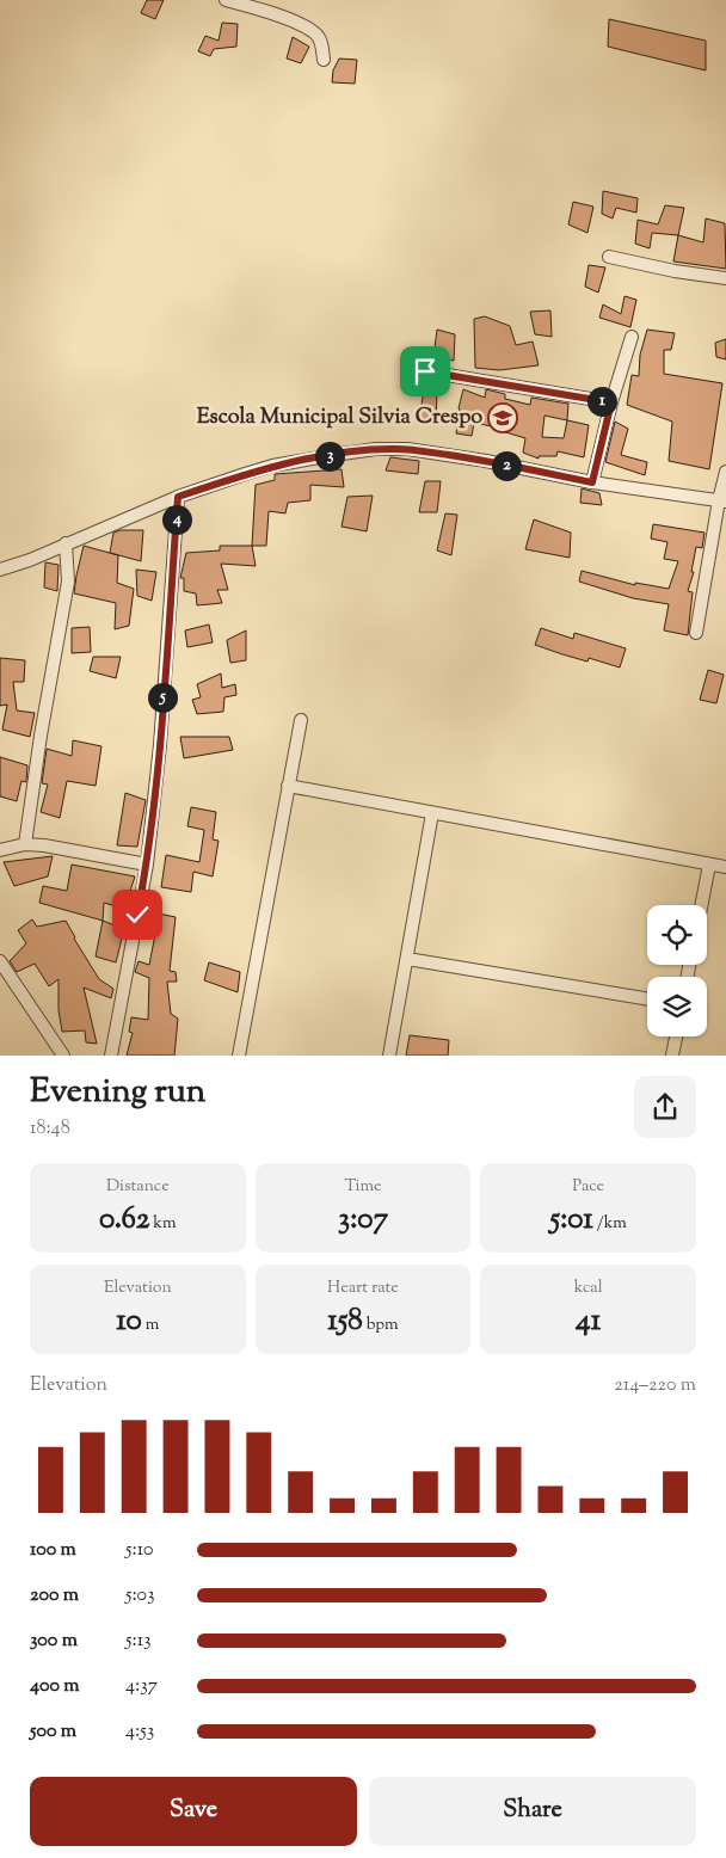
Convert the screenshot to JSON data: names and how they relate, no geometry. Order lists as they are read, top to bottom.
{
  "places": {
    "school or university": ["Escola Municipal Silvia Crespo"]
  },
  "page": {
    "pins": [
      "1",
      "3",
      "2",
      "4",
      "5"
    ],
    "heading": ["Evening run", "18:48"],
    "stats": [
      ["Distance", "0.62 km"],
      ["Time", "3:07"],
      ["Pace", "5:01 /km"],
      ["Elevation", "10 m"],
      ["Heart rate", "158 bpm"],
      ["kcal", "41"]
    ],
    "chart": ["Elevation", "214–220 m"],
    "list": [
      {
        "name": "100 m",
        "note": "5:10"
      },
      {
        "name": "200 m",
        "note": "5:03"
      },
      {
        "name": "300 m",
        "note": "5:13"
      },
      {
        "name": "400 m",
        "note": "4:37"
      },
      {
        "name": "500 m",
        "note": "4:53"
      }
    ],
    "buttons": ["Save", "Share"]
  }
}
